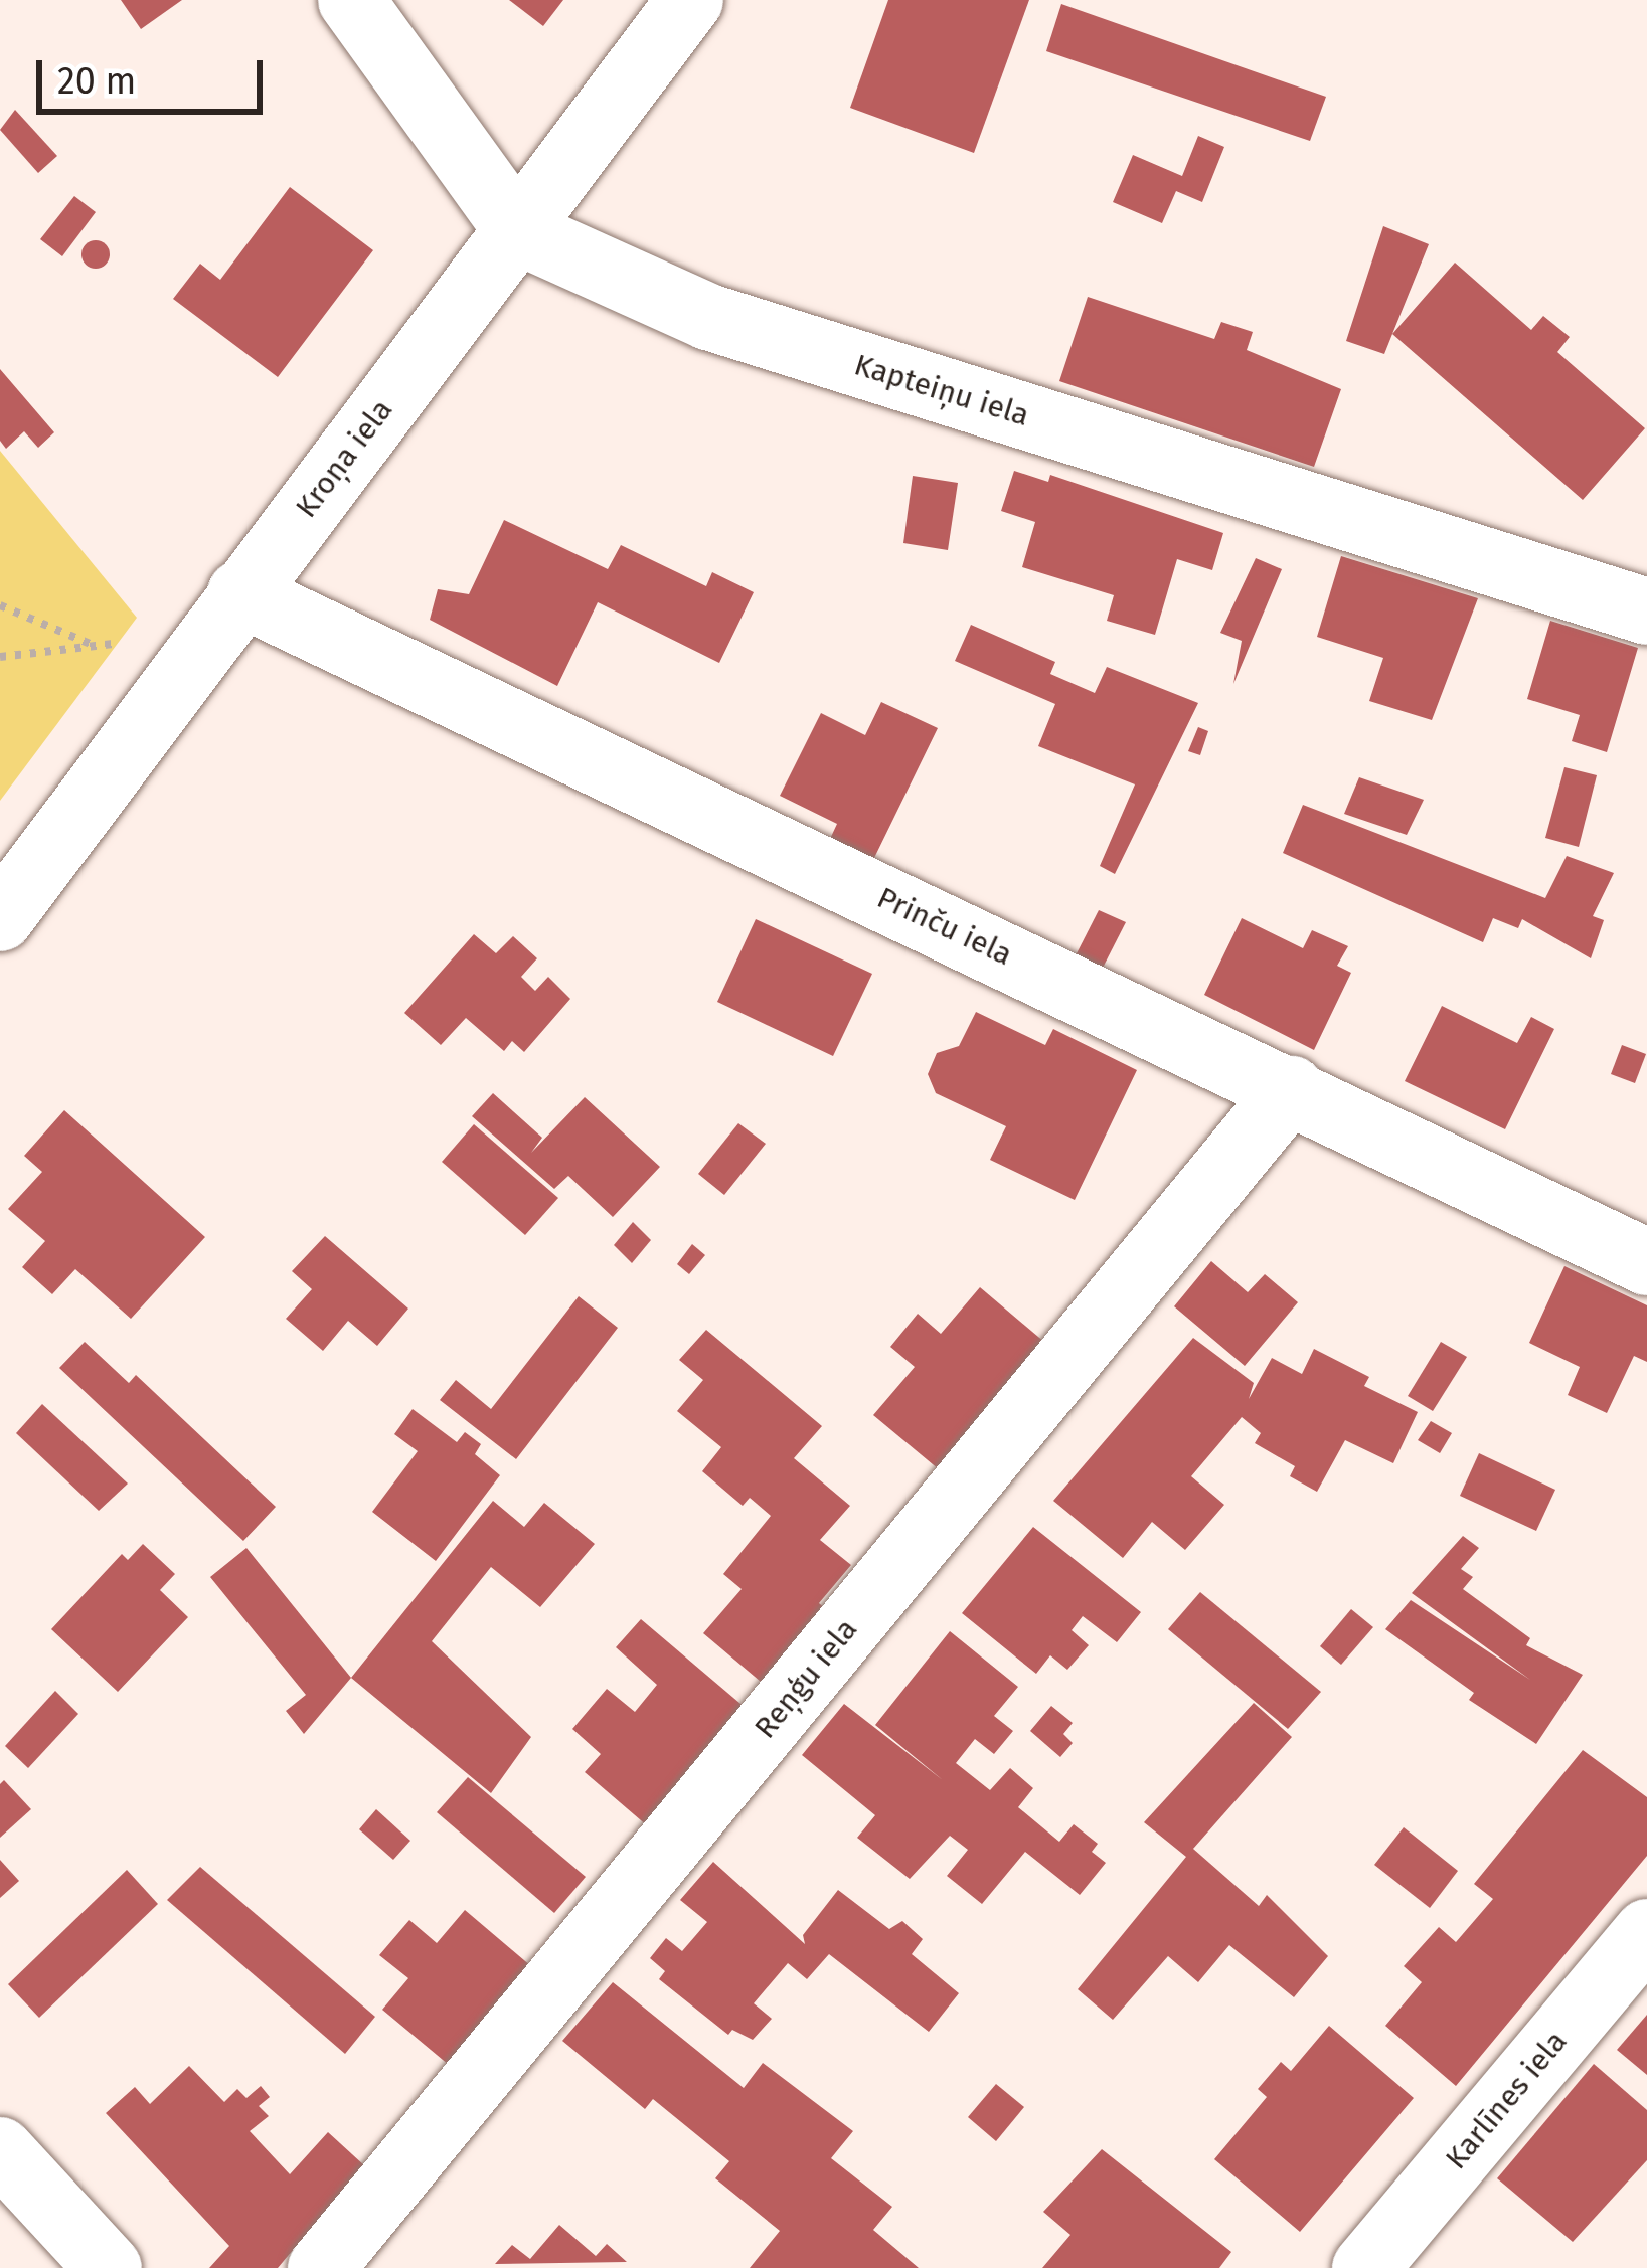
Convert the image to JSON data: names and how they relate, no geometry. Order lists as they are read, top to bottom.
{
  "streets": {
    "street": [
      "Kapteiņu iela",
      "Kroņa iela",
      "Prinču iela",
      "Reņģu iela",
      "Karlīnes iela"
    ]
  },
  "crossings": [
    ["Kapteiņu iela", "Kroņa iela"],
    ["Kroņa iela", "Prinču iela"],
    ["Prinču iela", "Reņģu iela"]
  ],
  "scale_bar": "20 m"
}
